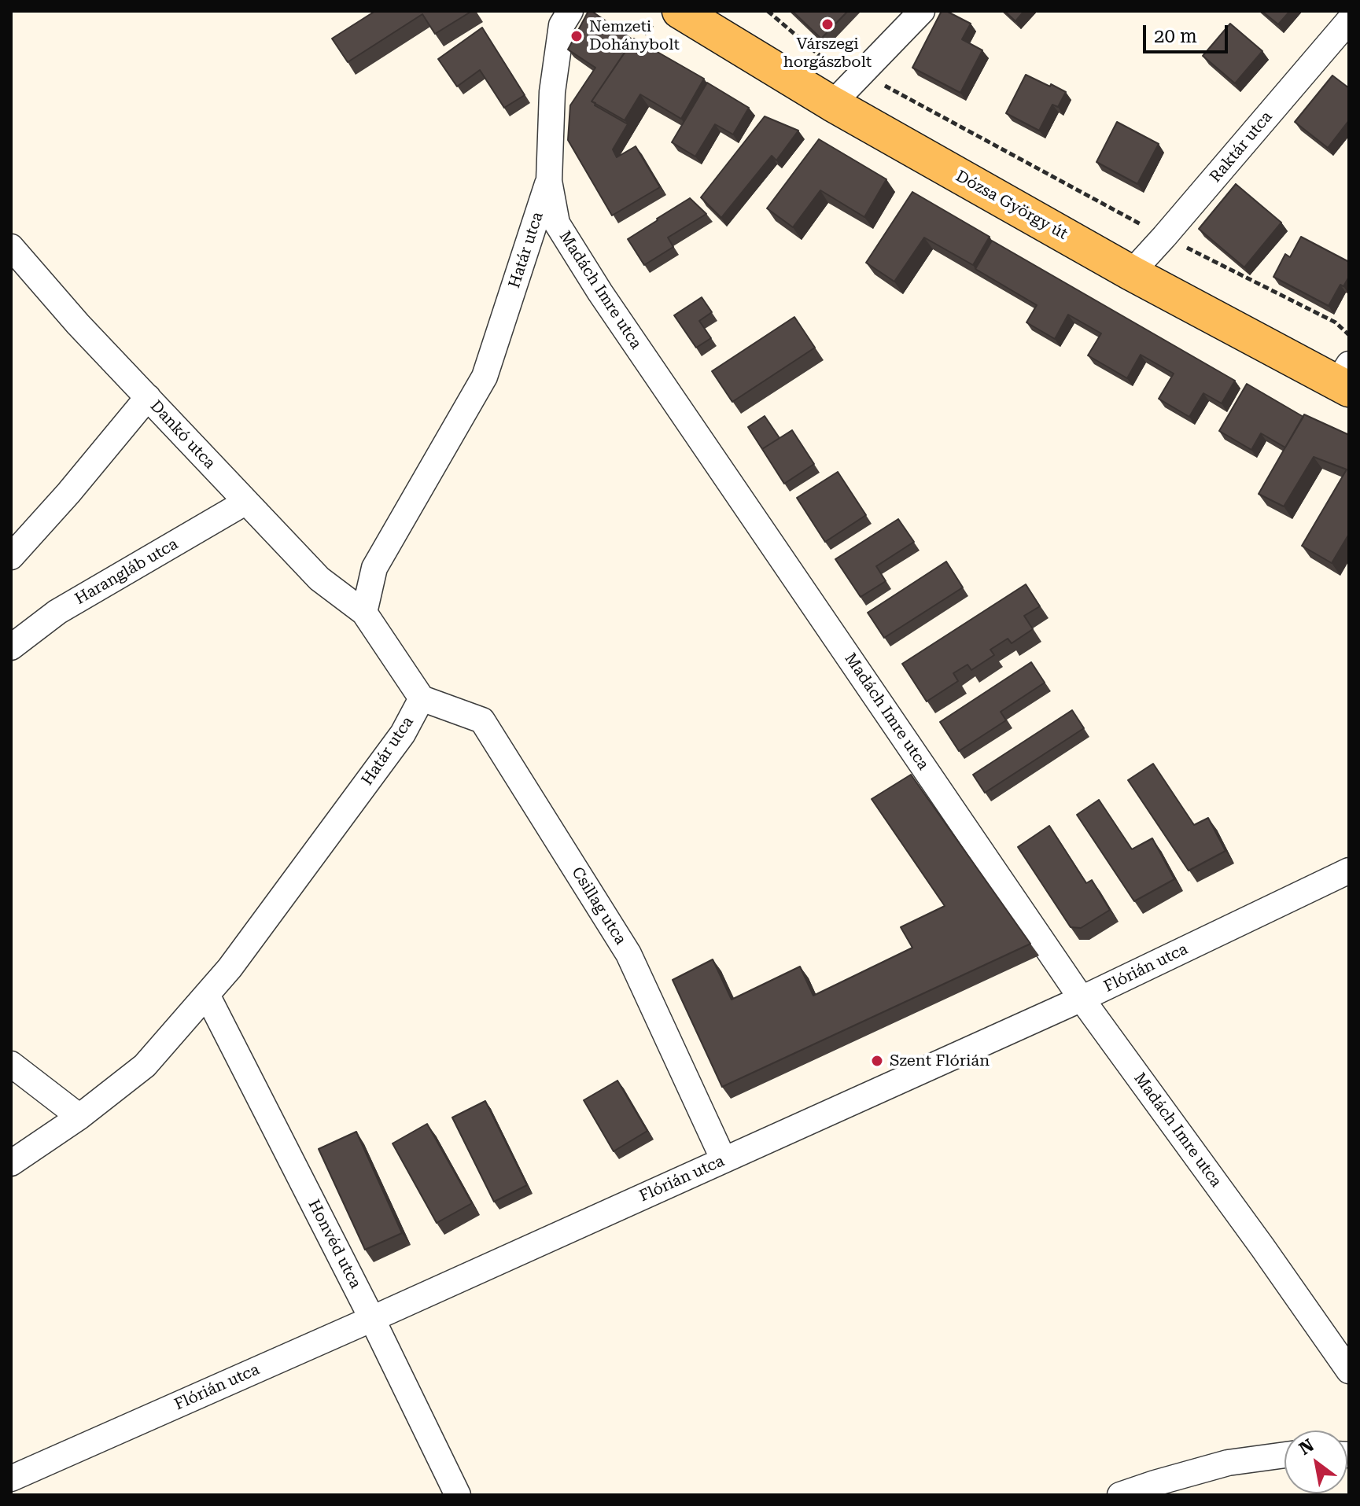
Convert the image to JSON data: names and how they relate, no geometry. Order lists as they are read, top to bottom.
{
  "streets": {
    "main road": ["Dózsa György út"],
    "street": [
      "Raktár utca",
      "Határ utca",
      "Madách Imre utca",
      "Dankó utca",
      "Harangláb utca",
      "Csillag utca",
      "Flórián utca",
      "Honvéd utca"
    ]
  },
  "crossings": [
    ["Raktár utca", "Dózsa György út"],
    ["Határ utca", "Madách Imre utca"],
    ["Határ utca", "Dankó utca"],
    ["Határ utca", "Csillag utca"],
    ["Határ utca", "Honvéd utca"],
    ["Madách Imre utca", "Flórián utca"],
    ["Dankó utca", "Harangláb utca"],
    ["Csillag utca", "Flórián utca"],
    ["Flórián utca", "Honvéd utca"]
  ],
  "places": ["Várszegi horgászbolt", "Nemzeti Dohánybolt", "Szent Flórián"],
  "scale_bar": "20 m",
  "north": "top left"
}
